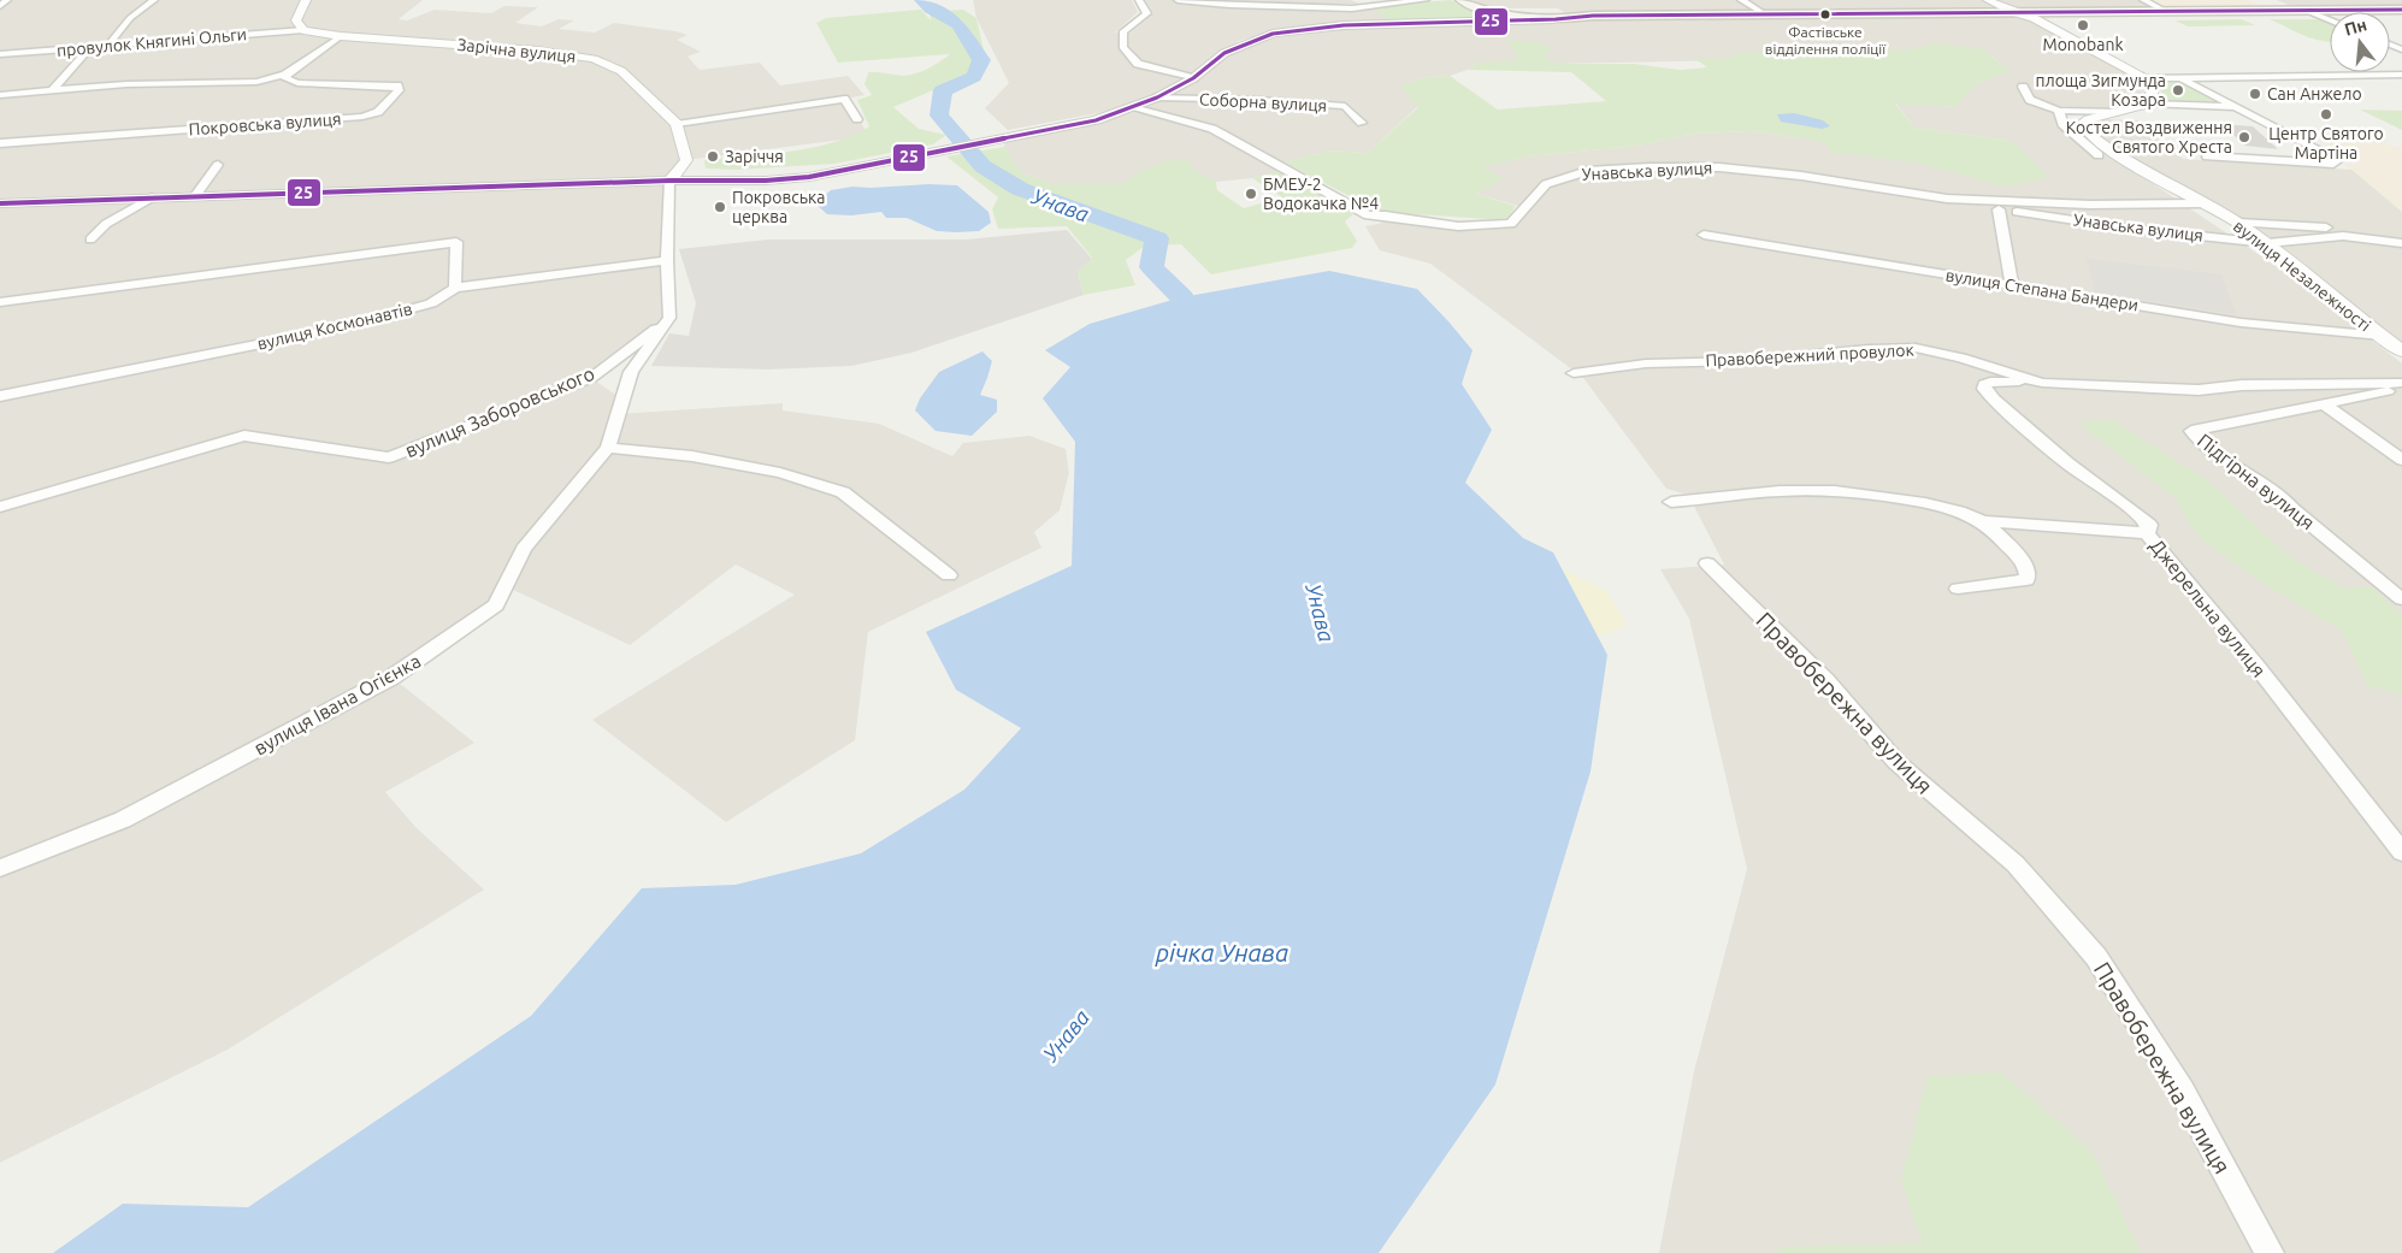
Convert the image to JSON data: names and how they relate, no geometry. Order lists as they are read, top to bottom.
{
  "streets": {
    "main road": ["Соборна вулиця"],
    "street": [
      "провулок Княгині Ольги",
      "Зарічна вулиця",
      "Покровська вулиця",
      "Унавська вулиця",
      "вулиця Незалежності",
      "вулиця Степана Бандери",
      "вулиця Космонавтів",
      "Правобережний провулок",
      "вулиця Заборовського",
      "Підгірна вулиця",
      "Джерельна вулиця",
      "Правобережна вулиця",
      "вулиця Івана Огієнка"
    ]
  },
  "crossings": [
    ["провулок Княгині Ольги", "Зарічна вулиця"],
    ["Соборна вулиця", "Унавська вулиця"],
    ["Унавська вулиця", "вулиця Незалежності"],
    ["вулиця Незалежності", "вулиця Степана Бандери"],
    ["Правобережний провулок", "Джерельна вулиця"],
    ["вулиця Заборовського", "вулиця Івана Огієнка"]
  ],
  "water": ["Унава", "річка Унава"],
  "places": [
    "Фастівське відділення поліції",
    "Monobank",
    "площа Зигмунда Козара",
    "Сан Анжело",
    "Центр Святого Мартіна",
    "Костел Воздвиження Святого Хреста",
    "Заріччя",
    "БМЕУ-2 Водокачка №4",
    "Покровська церква"
  ],
  "lines": ["transit line 25"],
  "north": "top"
}
